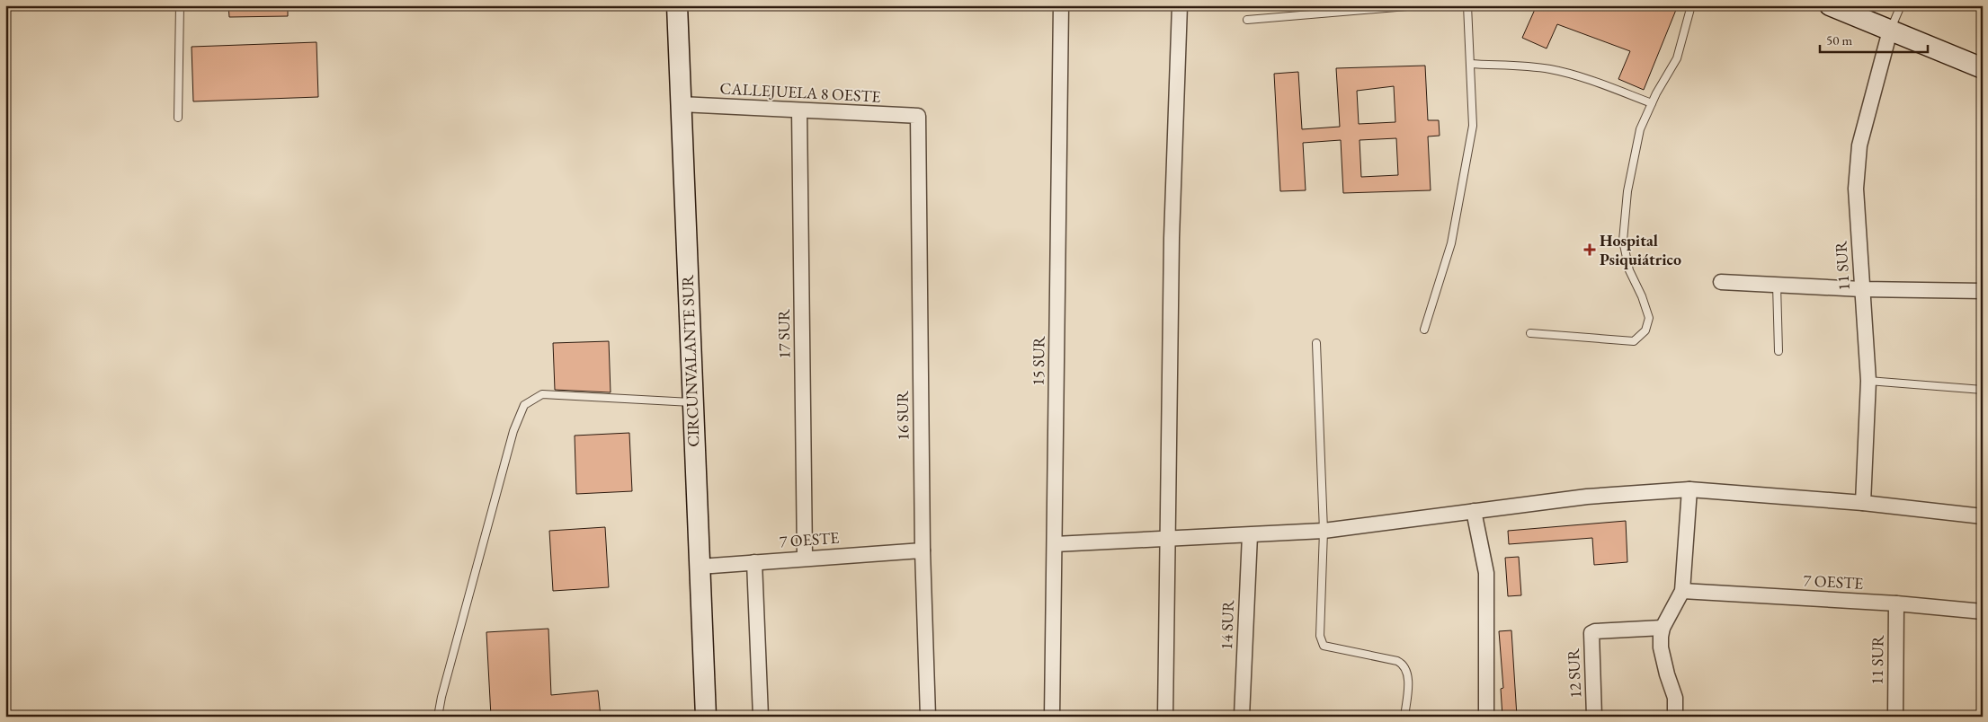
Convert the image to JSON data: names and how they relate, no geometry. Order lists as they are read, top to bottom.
{
  "streets": {
    "main road": ["CIRCUNVALANTE SUR"],
    "street": [
      "CALLEJUELA 8 OESTE",
      "11 SUR",
      "17 SUR",
      "15 SUR",
      "16 SUR",
      "7 OESTE",
      "14 SUR",
      "12 SUR"
    ]
  },
  "crossings": [
    ["CALLEJUELA 8 OESTE", "17 SUR"],
    ["CALLEJUELA 8 OESTE", "CIRCUNVALANTE SUR"],
    ["CALLEJUELA 8 OESTE", "16 SUR"],
    ["11 SUR", "7 OESTE"],
    ["17 SUR", "7 OESTE"],
    ["CIRCUNVALANTE SUR", "7 OESTE"],
    ["16 SUR", "7 OESTE"]
  ],
  "places": {
    "health": ["Hospital Psiquiátrico"]
  },
  "scale_bar": "50 m"
}
